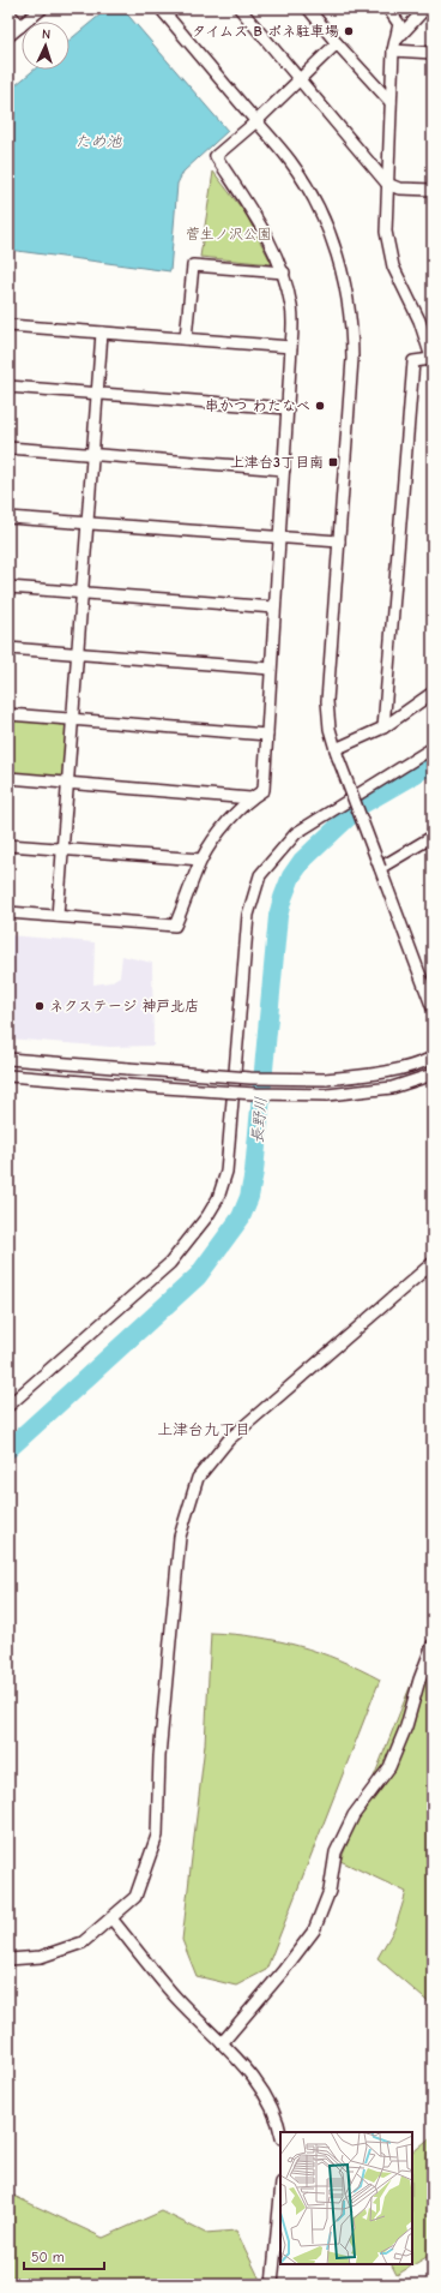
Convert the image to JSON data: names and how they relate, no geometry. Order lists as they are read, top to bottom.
{
  "districts": ["上津台九丁目"],
  "water": ["ため池", "長野川"],
  "parks": ["菅生ノ沢公園"],
  "places": {
    "other": ["タイムズ B ポネ駐車場", "串かつ わたなべ", "ネクステージ 神戸北店"],
    "transit": ["上津台3丁目南"]
  },
  "scale_bar": "50 m",
  "north": "top"
}
